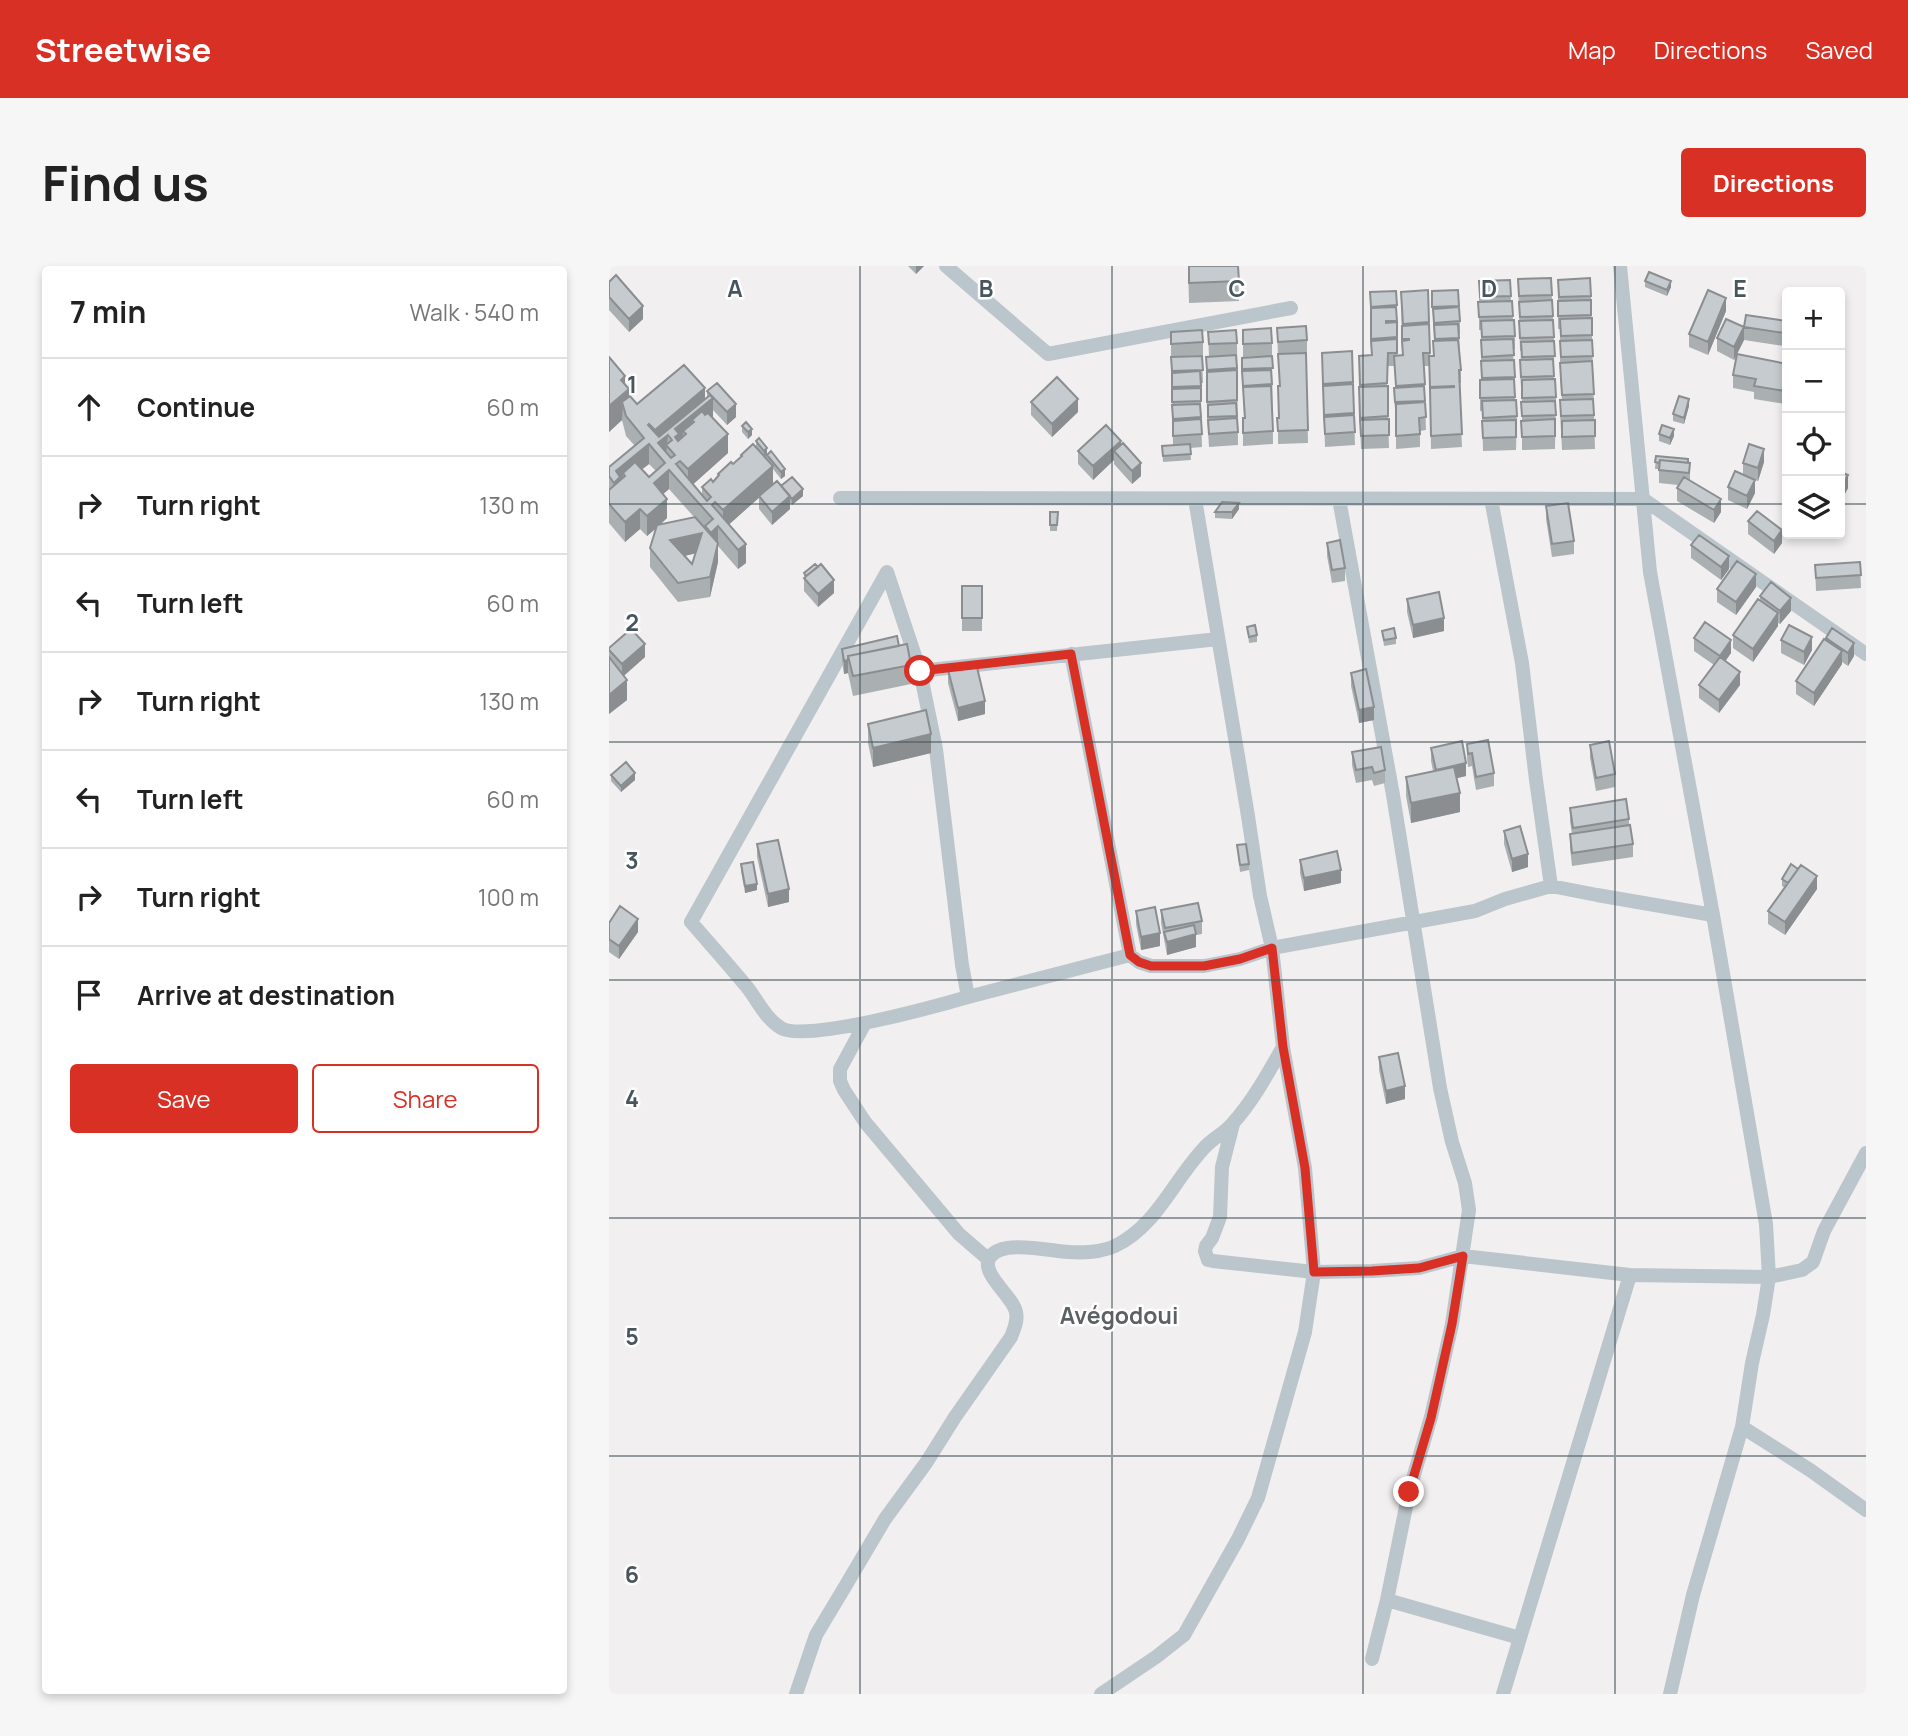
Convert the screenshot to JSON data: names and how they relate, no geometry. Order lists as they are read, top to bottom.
{
  "districts": ["Avégodoui"],
  "page": {
    "header": "Streetwise",
    "nav": ["Map", "Directions", "Saved"],
    "buttons": [
      "Directions",
      ["Save", "Share"]
    ],
    "title": "Find us",
    "heading": ["7 min", "Walk · 540 m"],
    "map_buttons": ["+", "−"],
    "list": [
      ["Continue", "60 m"],
      ["Turn right", "130 m"],
      ["Turn left", "60 m"],
      ["Turn right", "130 m"],
      ["Turn left", "60 m"],
      ["Turn right", "100 m"],
      "Arrive at destination"
    ]
  },
  "grid": {
    "columns": [
      "A",
      "B",
      "C",
      "D",
      "E"
    ],
    "rows": [
      "1",
      "2",
      "3",
      "4",
      "5",
      "6"
    ]
  }
}
